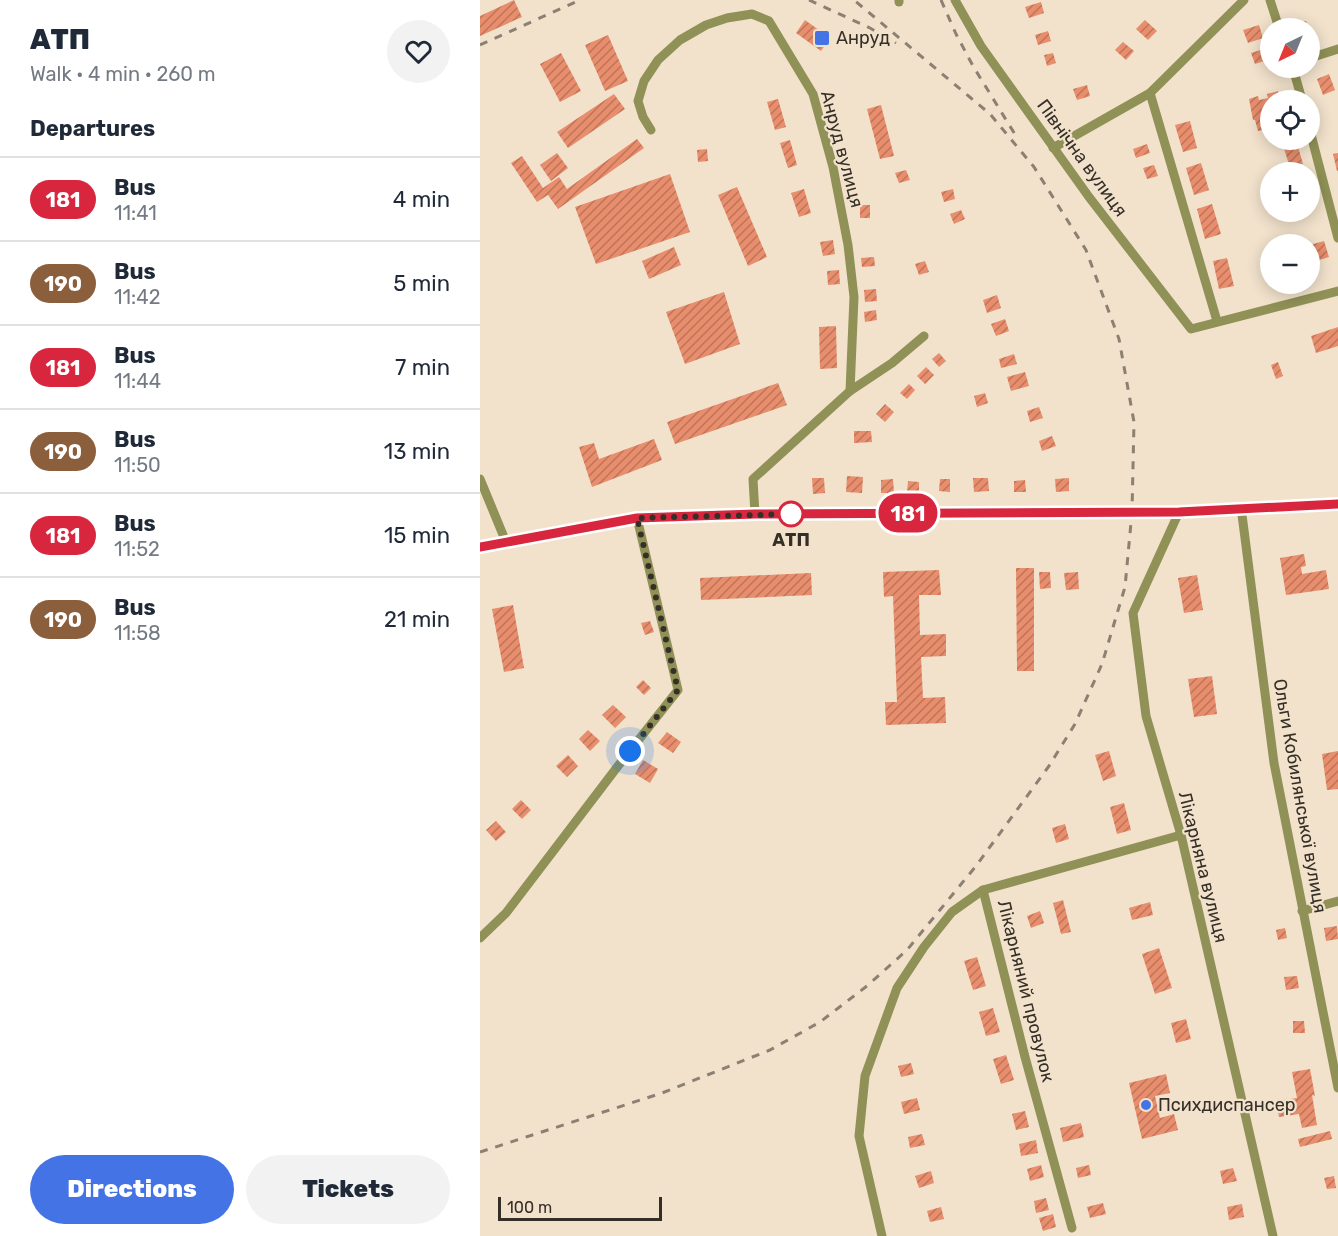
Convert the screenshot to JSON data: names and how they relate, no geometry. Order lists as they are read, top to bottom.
{
  "streets": {
    "street": [
      "Анруд вулиця",
      "Північна вулиця",
      "Ольги Кобилянської вулиця",
      "Лікарняна вулиця",
      "Лікарняний провулок"
    ]
  },
  "crossings": [
    ["Лікарняна вулиця", "Лікарняний провулок"]
  ],
  "places": {
    "transit": ["Анруд"],
    "other": ["АТП", "Психдиспансер"]
  },
  "lines": ["bus line 181"],
  "scale_bar": "100 m",
  "north": "bottom left",
  "page": {
    "heading": [
      ["АТП", "Walk · 4 min · 260 m"],
      "Departures"
    ],
    "on_map": "181",
    "map_buttons": ["+", "−"],
    "list": [
      {
        "mark": "181",
        "name": "Bus",
        "note": "11:41",
        "value": "4 min"
      },
      {
        "mark": "190",
        "name": "Bus",
        "note": "11:42",
        "value": "5 min"
      },
      {
        "mark": "181",
        "name": "Bus",
        "note": "11:44",
        "value": "7 min"
      },
      {
        "mark": "190",
        "name": "Bus",
        "note": "11:50",
        "value": "13 min"
      },
      {
        "mark": "181",
        "name": "Bus",
        "note": "11:52",
        "value": "15 min"
      },
      {
        "mark": "190",
        "name": "Bus",
        "note": "11:58",
        "value": "21 min"
      }
    ],
    "buttons": ["Directions", "Tickets"],
    "scale": "100 m"
  }
}
